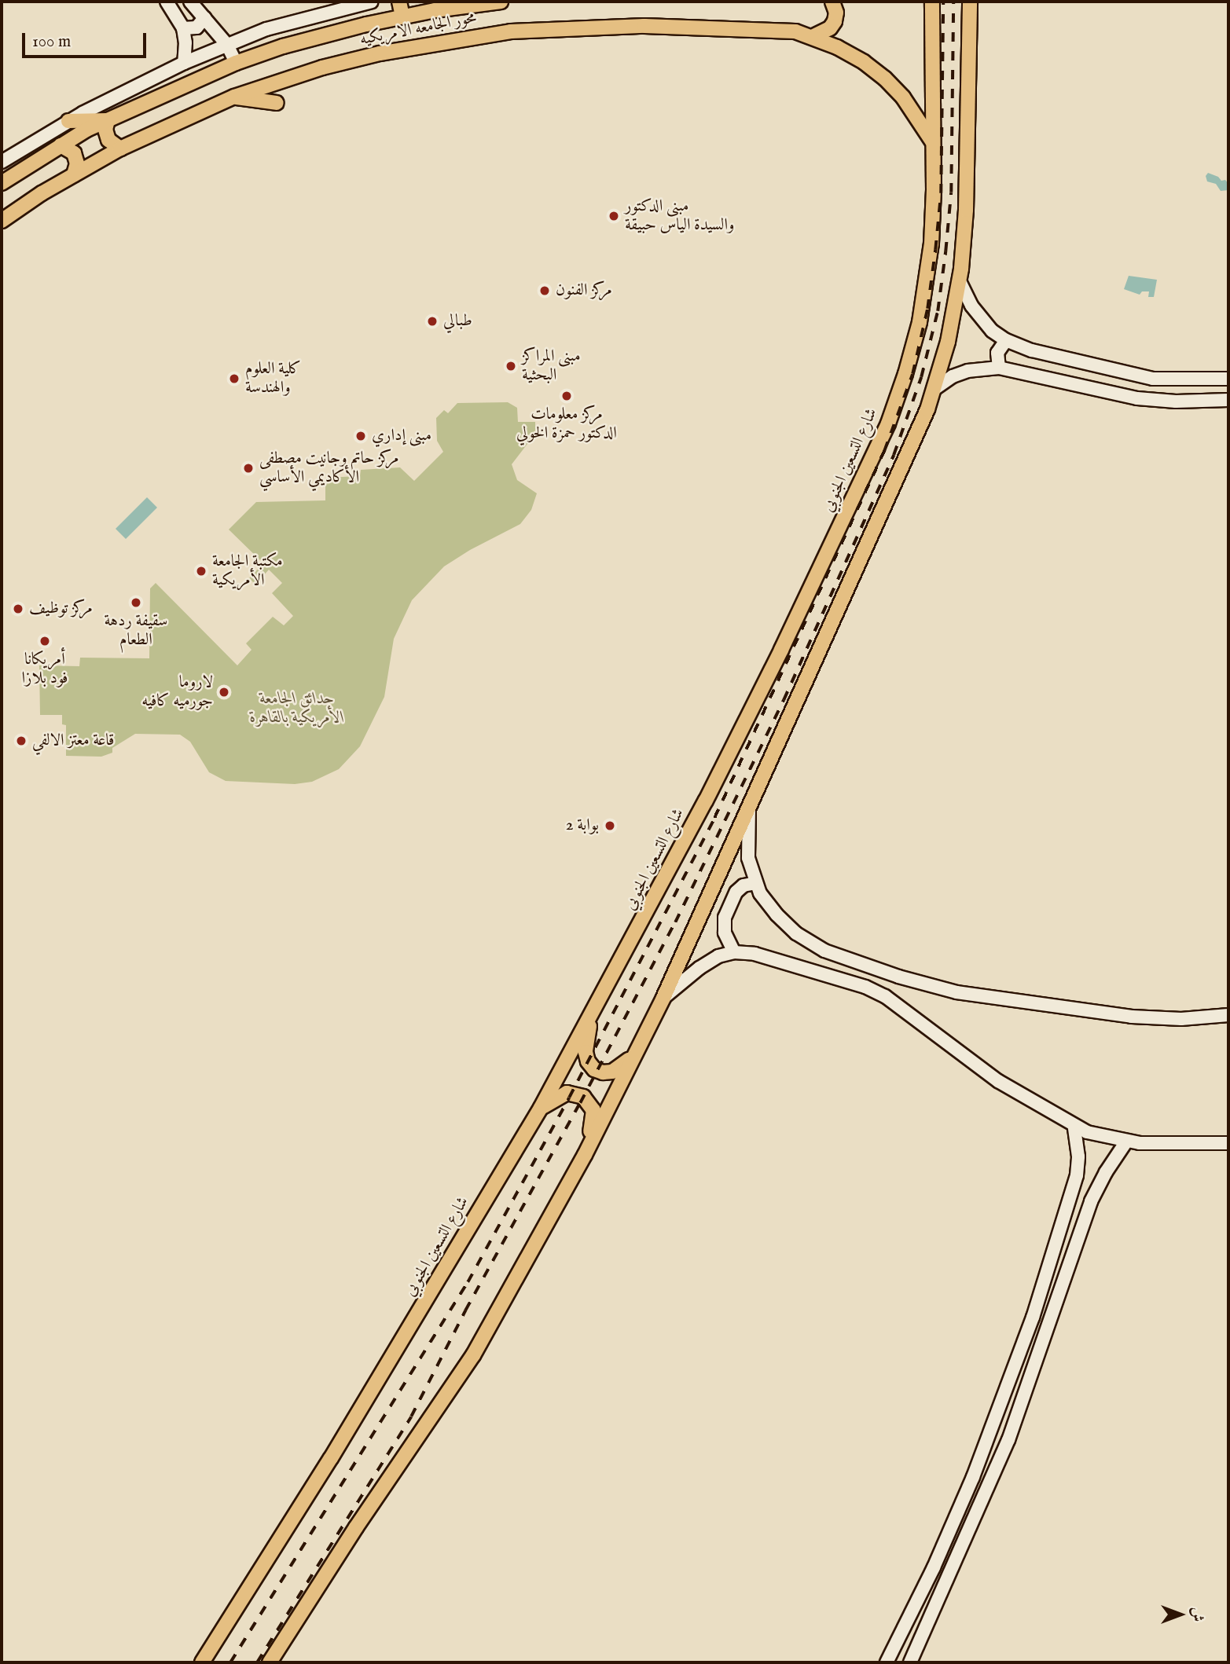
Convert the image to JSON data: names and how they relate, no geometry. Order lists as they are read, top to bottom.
{
  "streets": {
    "main road": ["محور الجامعه الامريكيه", "شارع التسعين الجنوبي"]
  },
  "crossings": [
    ["محور الجامعه الامريكيه", "شارع التسعين الجنوبي"]
  ],
  "parks": ["حدائق الجامعة الأمريكية بالقاهرة"],
  "places": [
    "مبنى الدكتور والسيدة الياس حبيقة",
    "مركز الفنون",
    "طبالي",
    "مبنى المراكز البحثية",
    "كلية العلوم والهندسة",
    "مركز معلومات الدكتور حمزة الخولي",
    "مبنى إداري",
    "مركز حاتم وجانيت مصطفى الأكاديمي الأساسي",
    "مكتبة الجامعة الأمريكية",
    "سقيفة ردهة الطعام",
    "مركز توظيف",
    "أمريكانا فود بلازا",
    "لاروما جورميه كافيه",
    "قاعة معتز الالفي",
    "بوابة 2"
  ],
  "scale_bar": "100 m",
  "north": "right"
}
